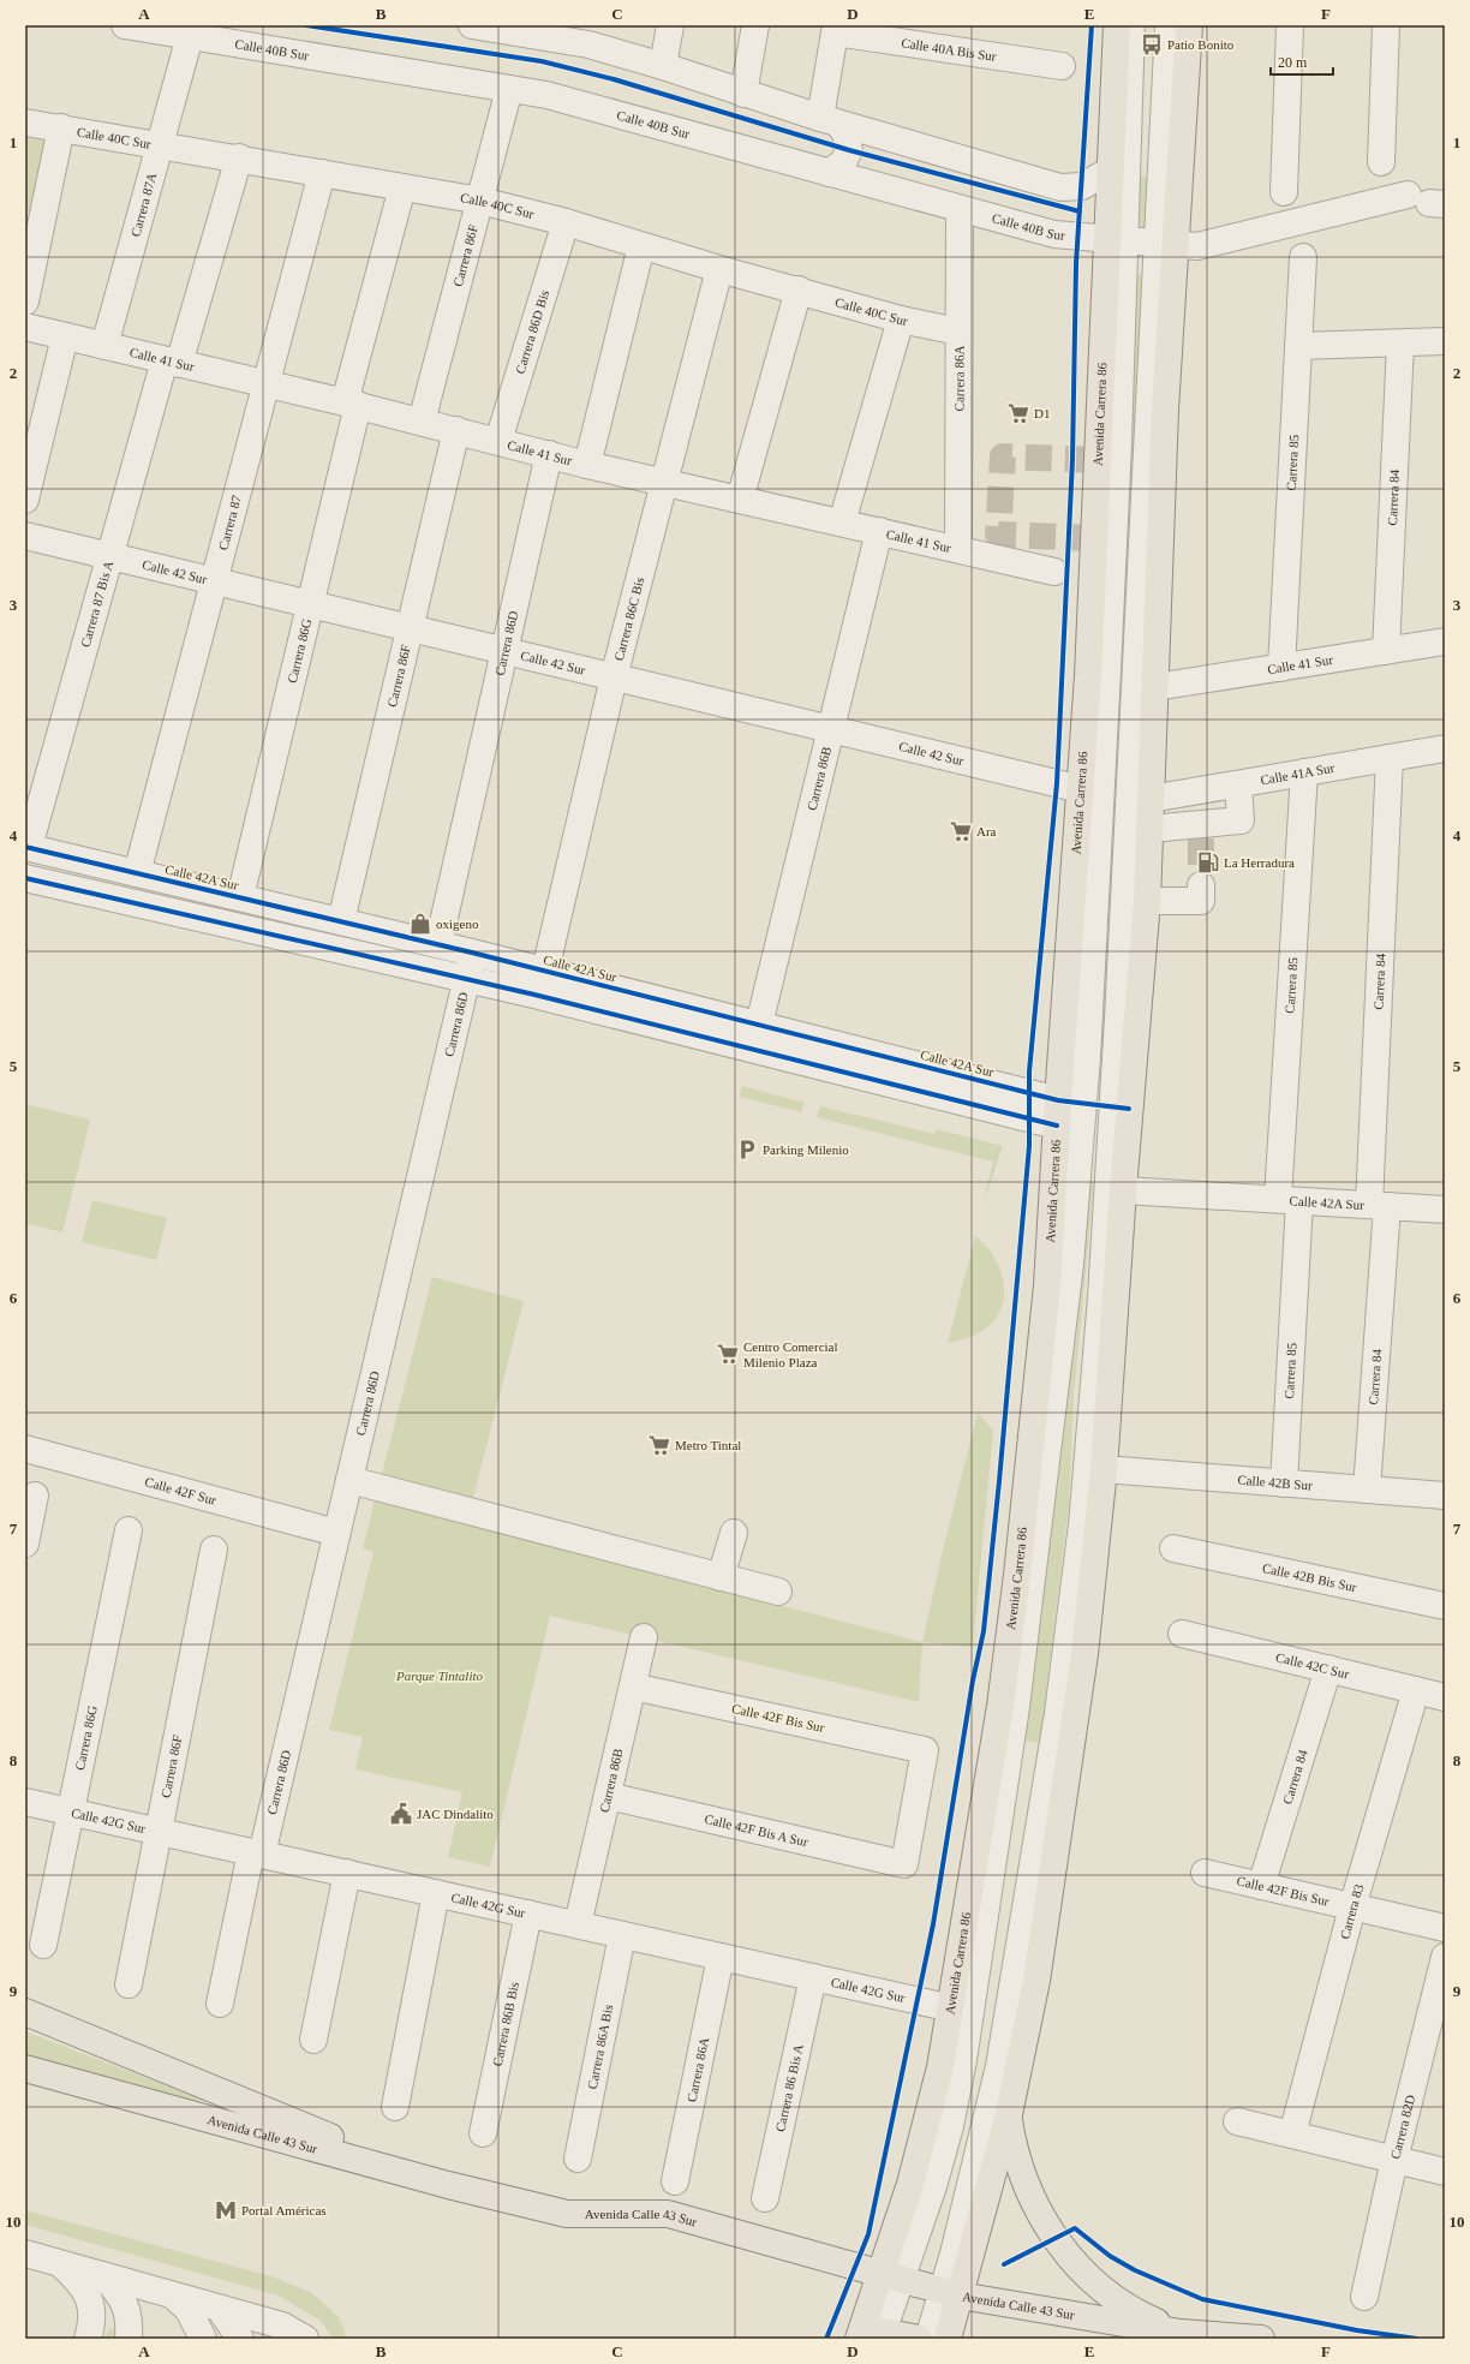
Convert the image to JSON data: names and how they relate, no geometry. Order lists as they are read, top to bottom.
{
  "streets": {
    "main road": ["Avenida Carrera 86", "Avenida Calle 43 Sur"],
    "street": [
      "Calle 40B Sur",
      "Calle 40A Bis Sur",
      "Calle 40C Sur",
      "Carrera 87A",
      "Carrera 86F",
      "Carrera 86D Bis",
      "Calle 41 Sur",
      "Carrera 86A",
      "Carrera 85",
      "Carrera 84",
      "Carrera 87",
      "Calle 42 Sur",
      "Carrera 87 Bis A",
      "Carrera 86C Bis",
      "Carrera 86D",
      "Carrera 86G",
      "Calle 41A Sur",
      "Carrera 86B",
      "Calle 42A Sur",
      "Calle 42B Sur",
      "Calle 42F Sur",
      "Calle 42B Bis Sur",
      "Calle 42C Sur",
      "Calle 42F Bis Sur",
      "Calle 42G Sur",
      "Calle 42F Bis A Sur",
      "Carrera 83",
      "Carrera 86B Bis",
      "Carrera 86A Bis",
      "Carrera 86 Bis A",
      "Carrera 82D"
    ]
  },
  "crossings": [
    ["Calle 40B Sur", "Carrera 87A"],
    ["Calle 40B Sur", "Carrera 86F"],
    ["Calle 40B Sur", "Carrera 86A"],
    ["Calle 40B Sur", "Avenida Carrera 86"],
    ["Calle 40C Sur", "Carrera 87A"],
    ["Calle 40C Sur", "Carrera 86F"],
    ["Calle 40C Sur", "Carrera 86D Bis"],
    ["Calle 40C Sur", "Carrera 86A"],
    ["Calle 40C Sur", "Carrera 87"],
    ["Calle 40C Sur", "Carrera 87 Bis A"],
    ["Calle 40C Sur", "Carrera 86C Bis"],
    ["Calle 40C Sur", "Carrera 86G"],
    ["Carrera 87A", "Calle 41 Sur"],
    ["Carrera 86F", "Calle 41 Sur"],
    ["Carrera 86F", "Calle 42 Sur"],
    ["Carrera 86F", "Calle 42A Sur"],
    ["Carrera 86F", "Calle 42G Sur"],
    ["Carrera 86D Bis", "Calle 41 Sur"],
    ["Calle 41 Sur", "Carrera 86A"],
    ["Calle 41 Sur", "Carrera 85"],
    ["Calle 41 Sur", "Carrera 84"],
    ["Calle 41 Sur", "Carrera 87"],
    ["Calle 41 Sur", "Carrera 87 Bis A"],
    ["Calle 41 Sur", "Carrera 86C Bis"],
    ["Calle 41 Sur", "Carrera 86D"],
    ["Calle 41 Sur", "Carrera 86G"],
    ["Calle 41 Sur", "Carrera 86B"],
    ["Carrera 86A", "Calle 42G Sur"],
    ["Avenida Carrera 86", "Calle 42 Sur"],
    ["Avenida Carrera 86", "Calle 42A Sur"],
    ["Avenida Carrera 86", "Calle 42G Sur"],
    ["Avenida Carrera 86", "Avenida Calle 43 Sur"],
    ["Carrera 85", "Calle 41A Sur"],
    ["Carrera 85", "Calle 42A Sur"],
    ["Carrera 85", "Calle 42B Sur"],
    ["Carrera 84", "Calle 41A Sur"],
    ["Carrera 84", "Calle 42A Sur"],
    ["Carrera 84", "Calle 42B Sur"],
    ["Carrera 84", "Calle 42C Sur"],
    ["Carrera 84", "Calle 42F Bis Sur"],
    ["Carrera 87", "Calle 42 Sur"],
    ["Carrera 87", "Calle 42A Sur"],
    ["Calle 42 Sur", "Carrera 87 Bis A"],
    ["Calle 42 Sur", "Carrera 86C Bis"],
    ["Calle 42 Sur", "Carrera 86D"],
    ["Calle 42 Sur", "Carrera 86G"],
    ["Calle 42 Sur", "Carrera 86B"],
    ["Carrera 87 Bis A", "Calle 42A Sur"],
    ["Carrera 86C Bis", "Calle 42A Sur"],
    ["Carrera 86D", "Calle 42A Sur"],
    ["Carrera 86D", "Calle 42F Sur"],
    ["Carrera 86D", "Calle 42G Sur"],
    ["Carrera 86G", "Calle 42A Sur"],
    ["Carrera 86G", "Calle 42G Sur"],
    ["Carrera 86B", "Calle 42A Sur"],
    ["Carrera 86B", "Calle 42F Bis Sur"],
    ["Carrera 86B", "Calle 42G Sur"],
    ["Carrera 86B", "Calle 42F Bis A Sur"],
    ["Calle 42C Sur", "Carrera 83"],
    ["Calle 42F Bis Sur", "Calle 42F Bis A Sur"],
    ["Calle 42F Bis Sur", "Carrera 83"],
    ["Calle 42G Sur", "Carrera 86B Bis"],
    ["Calle 42G Sur", "Carrera 86A Bis"],
    ["Calle 42G Sur", "Carrera 86 Bis A"]
  ],
  "parks": ["Parque Tintalito"],
  "places": {
    "bus stop": ["Patio Bonito"],
    "supermarket": [
      "D1",
      "Ara",
      "Centro Comercial Milenio Plaza",
      "Metro Tintal"
    ],
    "fuel station": ["La Herradura"],
    "shop": ["oxigeno"],
    "parking": ["Parking Milenio"],
    "public building": ["JAC Dindalito"],
    "metro station": ["Portal Américas"]
  },
  "scale_bar": "20 m",
  "grid": {
    "columns": [
      "A",
      "B",
      "C",
      "D",
      "E",
      "F"
    ],
    "rows": [
      "1",
      "2",
      "3",
      "4",
      "5",
      "6",
      "7",
      "8",
      "9",
      "10"
    ]
  }
}
